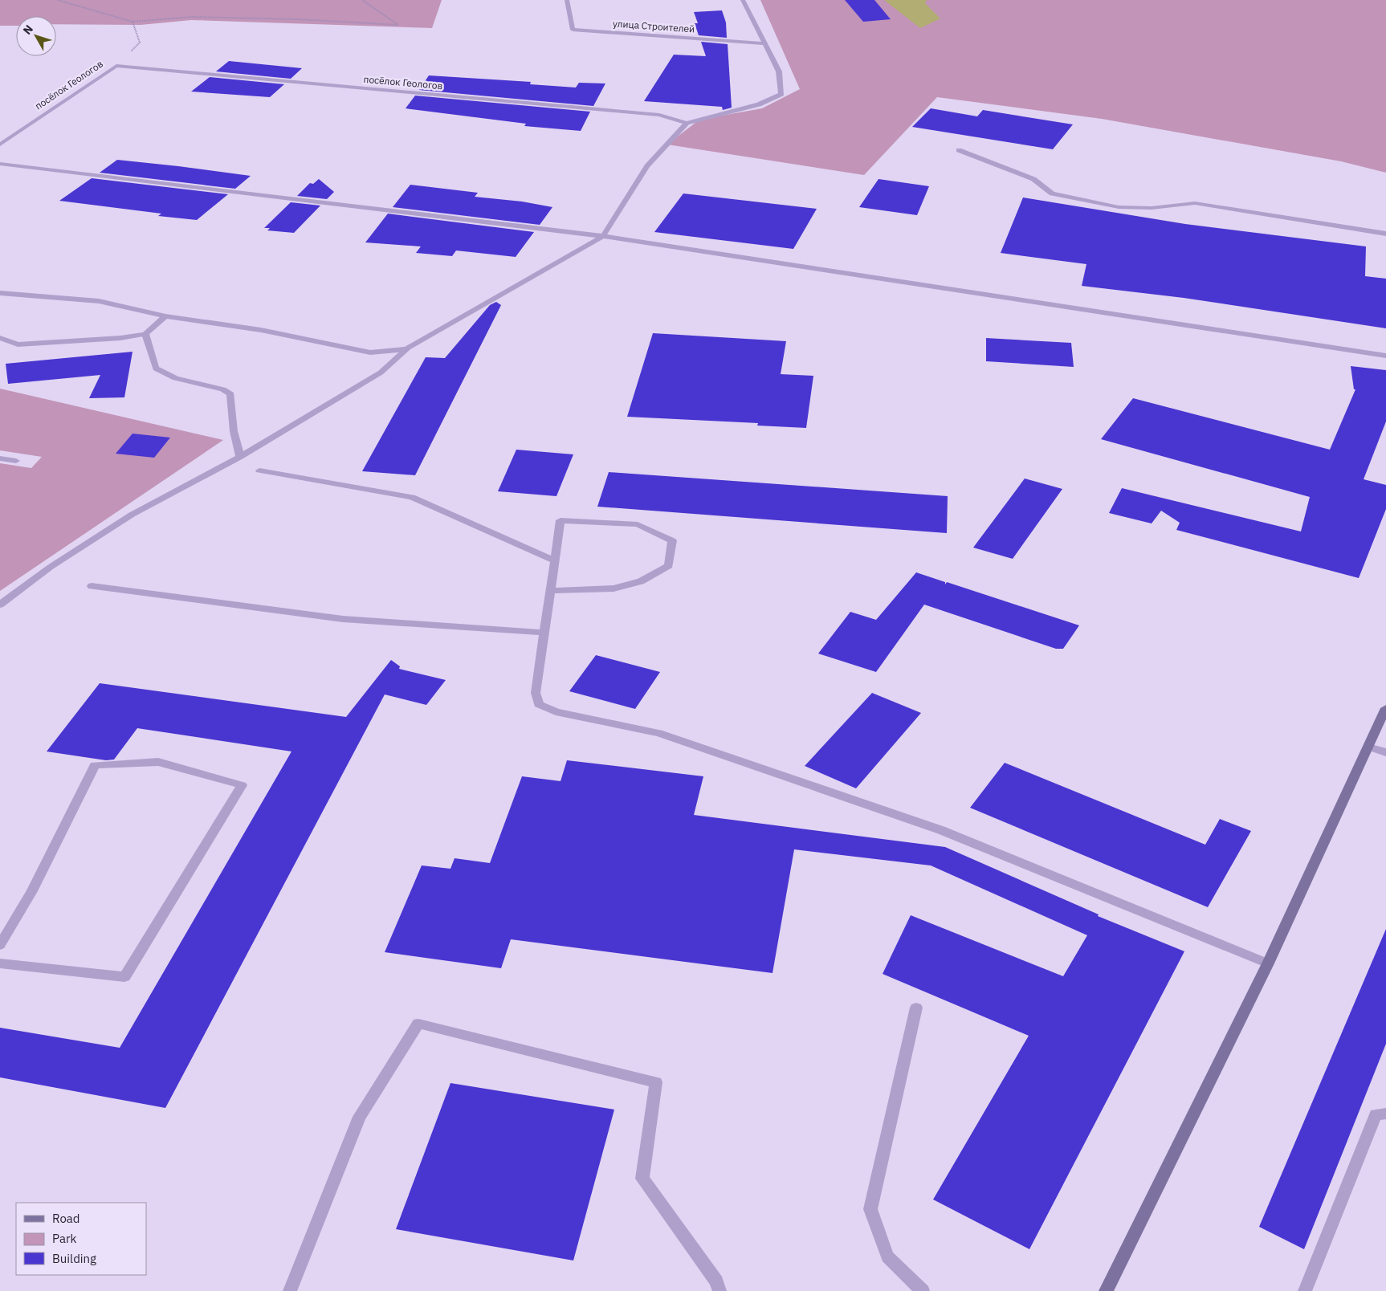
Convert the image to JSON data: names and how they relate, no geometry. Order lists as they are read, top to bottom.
{
  "streets": {
    "street": ["улица Строителей", "посёлок Геологов"]
  },
  "legend": ["Road", "Park", "Building"],
  "north": "top left"
}
